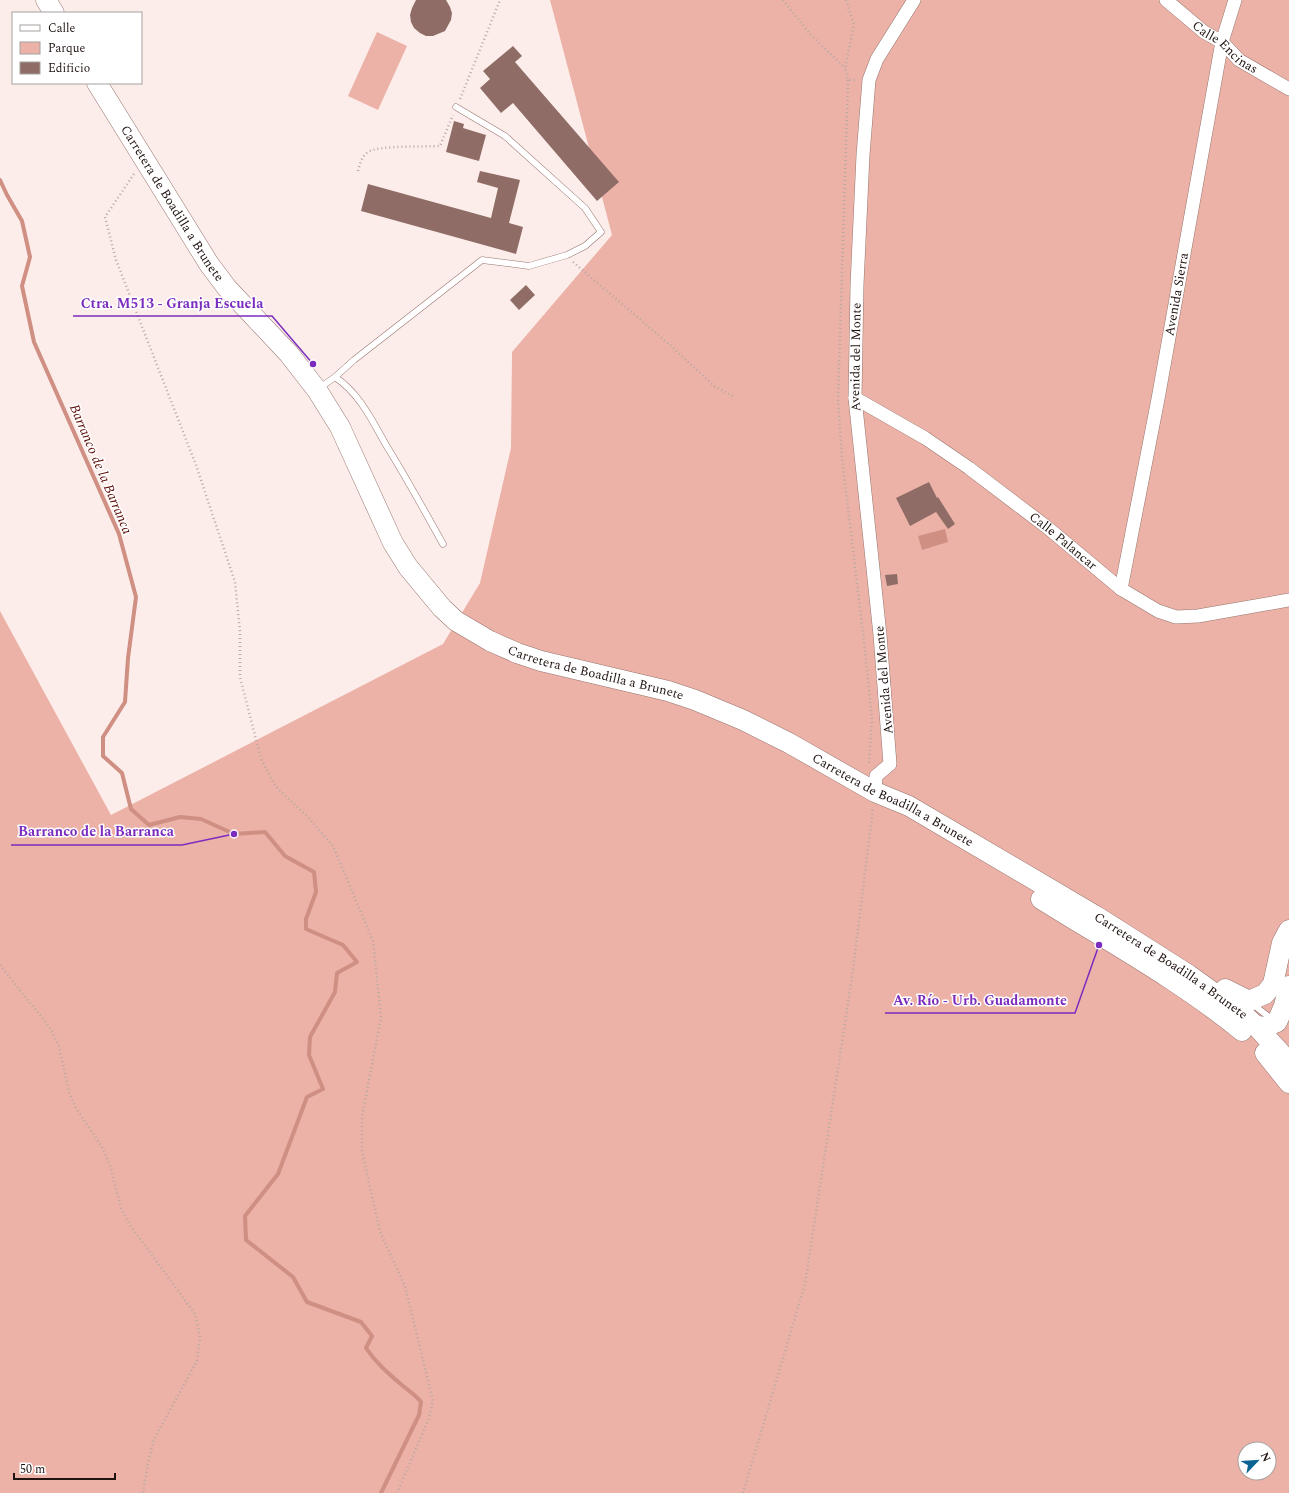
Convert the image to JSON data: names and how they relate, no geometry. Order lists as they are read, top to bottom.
{
  "streets": {
    "main road": ["Carretera de Boadilla a Brunete"],
    "street": [
      "Calle Encinas",
      "Avenida Sierra",
      "Avenida del Monte",
      "Calle Palancar"
    ]
  },
  "crossings": [
    ["Calle Encinas", "Avenida Sierra"],
    ["Carretera de Boadilla a Brunete", "Avenida del Monte"],
    ["Avenida Sierra", "Calle Palancar"],
    ["Avenida del Monte", "Calle Palancar"]
  ],
  "water": ["Barranco de la Barranca"],
  "places": ["Ctra. M513 - Granja Escuela", "Barranco de la Barranca", "Av. Río - Urb. Guadamonte"],
  "legend": ["Calle", "Parque", "Edificio"],
  "scale_bar": "50 m",
  "north": "top right"
}
